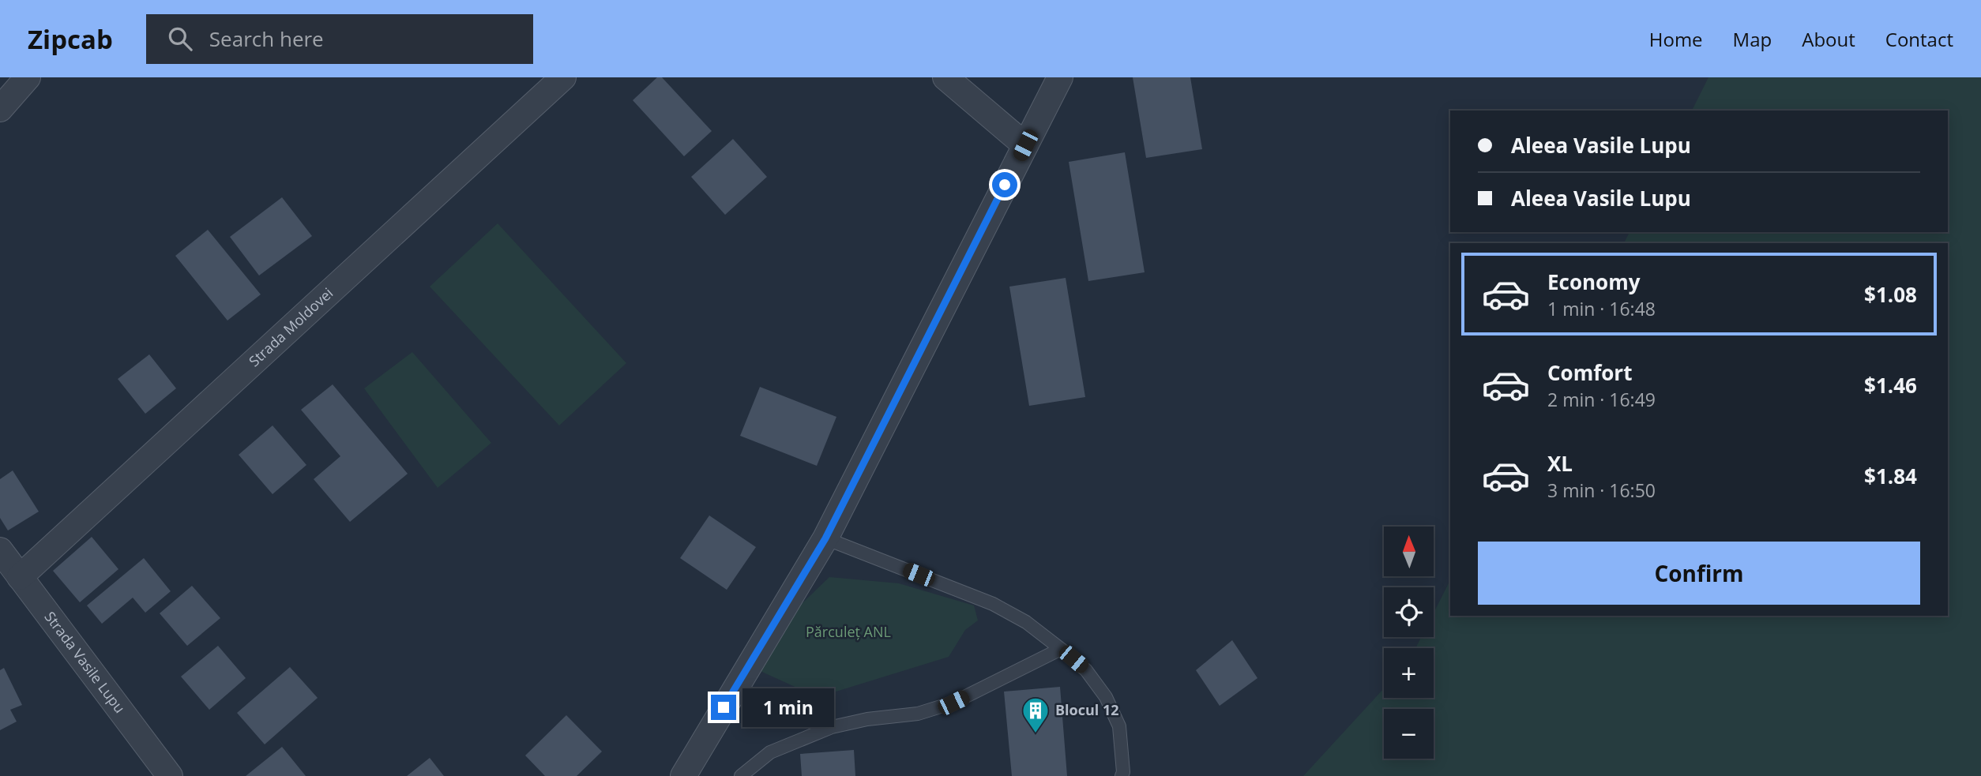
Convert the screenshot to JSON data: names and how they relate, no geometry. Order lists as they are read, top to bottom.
{
  "streets": {
    "street": ["Strada Moldovei", "Strada Vasile Lupu"]
  },
  "crossings": [
    ["Strada Moldovei", "Strada Vasile Lupu"]
  ],
  "parks": ["Părculeț ANL"],
  "places": {
    "building": ["Blocul 12"]
  },
  "north": "top",
  "page": {
    "header": "Zipcab",
    "search": "Search here",
    "nav": [
      "Home",
      "Map",
      "About",
      "Contact"
    ],
    "banner": ["Aleea Vasile Lupu", "Aleea Vasile Lupu"],
    "list": [
      {
        "name": "Economy",
        "note": "1 min · 16:48",
        "value": "$1.08"
      },
      {
        "name": "Comfort",
        "note": "2 min · 16:49",
        "value": "$1.46"
      },
      {
        "name": "XL",
        "note": "3 min · 16:50",
        "value": "$1.84"
      }
    ],
    "map_buttons": ["+", "−"],
    "buttons": "Confirm",
    "bubble": "1 min"
  }
}
